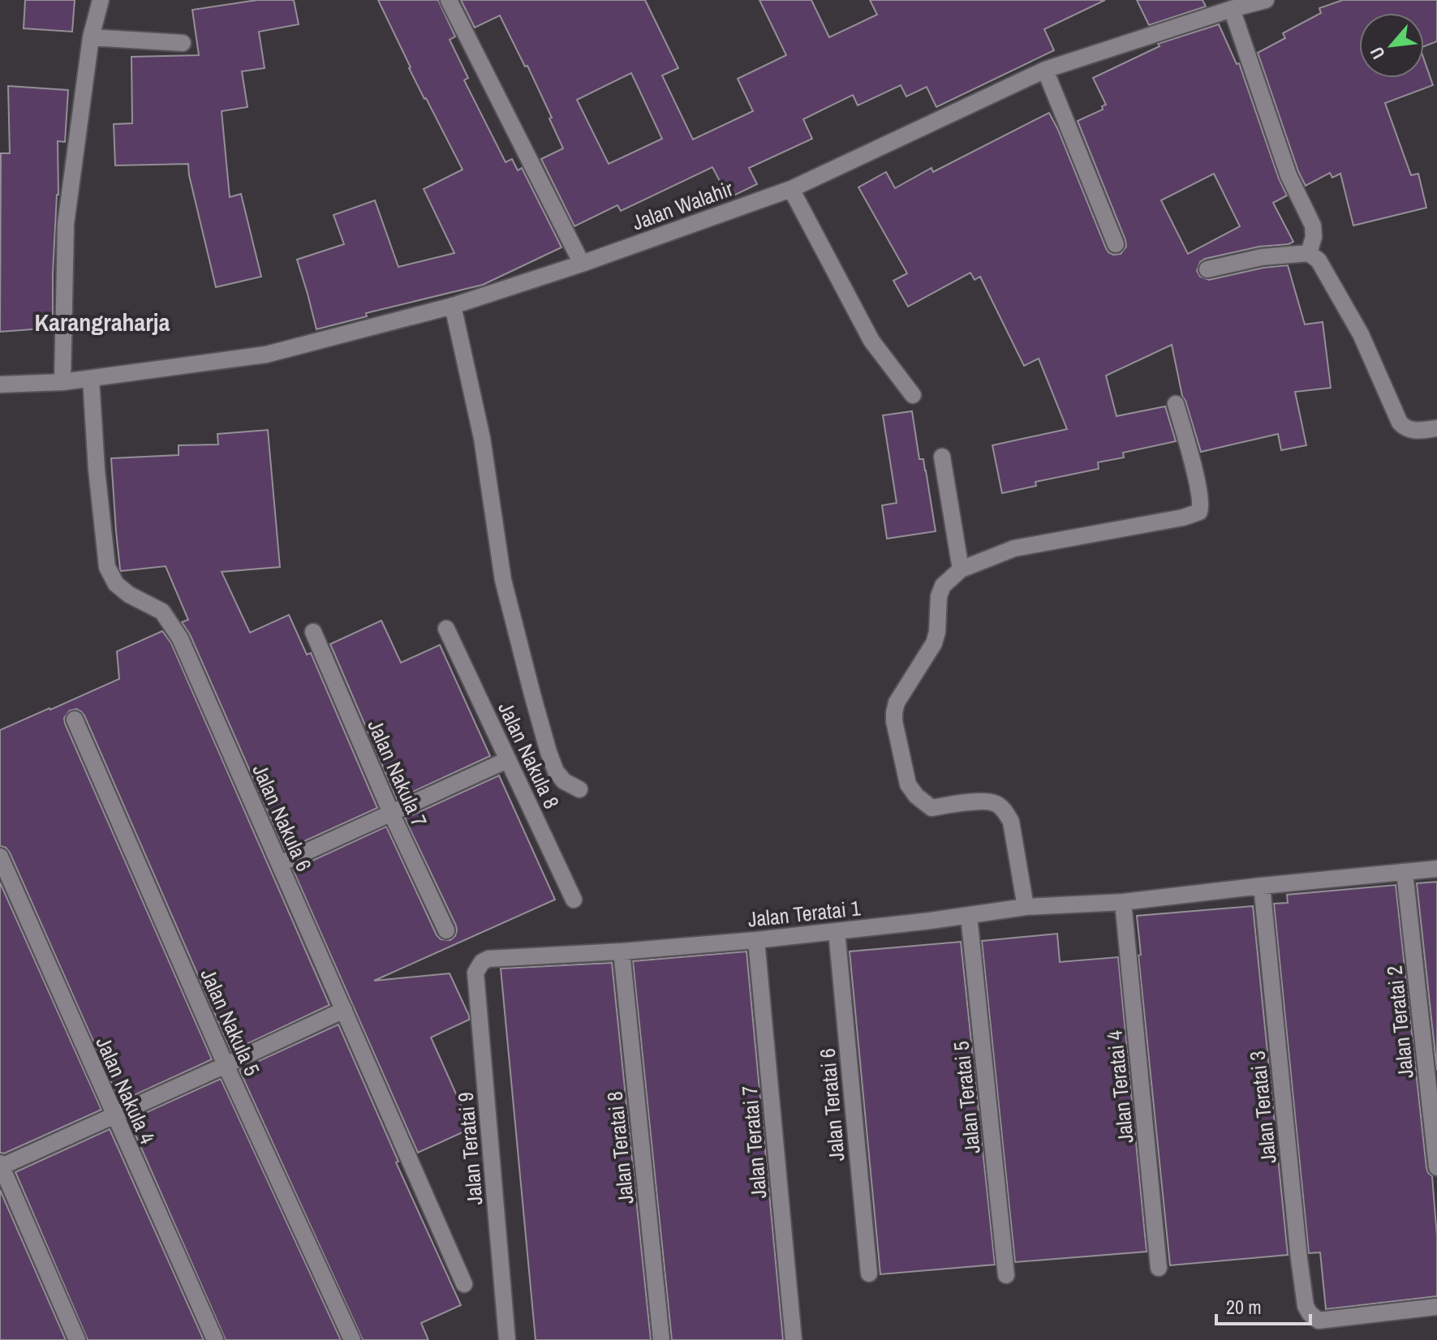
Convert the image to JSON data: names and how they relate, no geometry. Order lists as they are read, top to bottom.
{
  "streets": {
    "street": [
      "Jalan Walahir",
      "Jalan Nakula 8",
      "Jalan Nakula 7",
      "Jalan Nakula 6",
      "Jalan Teratai 1",
      "Jalan Nakula 5",
      "Jalan Teratai 2",
      "Jalan Teratai 4",
      "Jalan Nakula 4",
      "Jalan Teratai 5",
      "Jalan Teratai 6",
      "Jalan Teratai 3",
      "Jalan Teratai 7",
      "Jalan Teratai 8",
      "Jalan Teratai 9"
    ]
  },
  "crossings": [
    ["Jalan Walahir", "Jalan Nakula 6"],
    ["Jalan Teratai 1", "Jalan Teratai 2"],
    ["Jalan Teratai 1", "Jalan Teratai 4"],
    ["Jalan Teratai 1", "Jalan Teratai 5"],
    ["Jalan Teratai 1", "Jalan Teratai 6"],
    ["Jalan Teratai 1", "Jalan Teratai 3"],
    ["Jalan Teratai 1", "Jalan Teratai 7"],
    ["Jalan Teratai 1", "Jalan Teratai 8"],
    ["Jalan Teratai 1", "Jalan Teratai 9"]
  ],
  "districts": ["Karangraharja"],
  "scale_bar": "20 m",
  "north": "bottom left"
}
